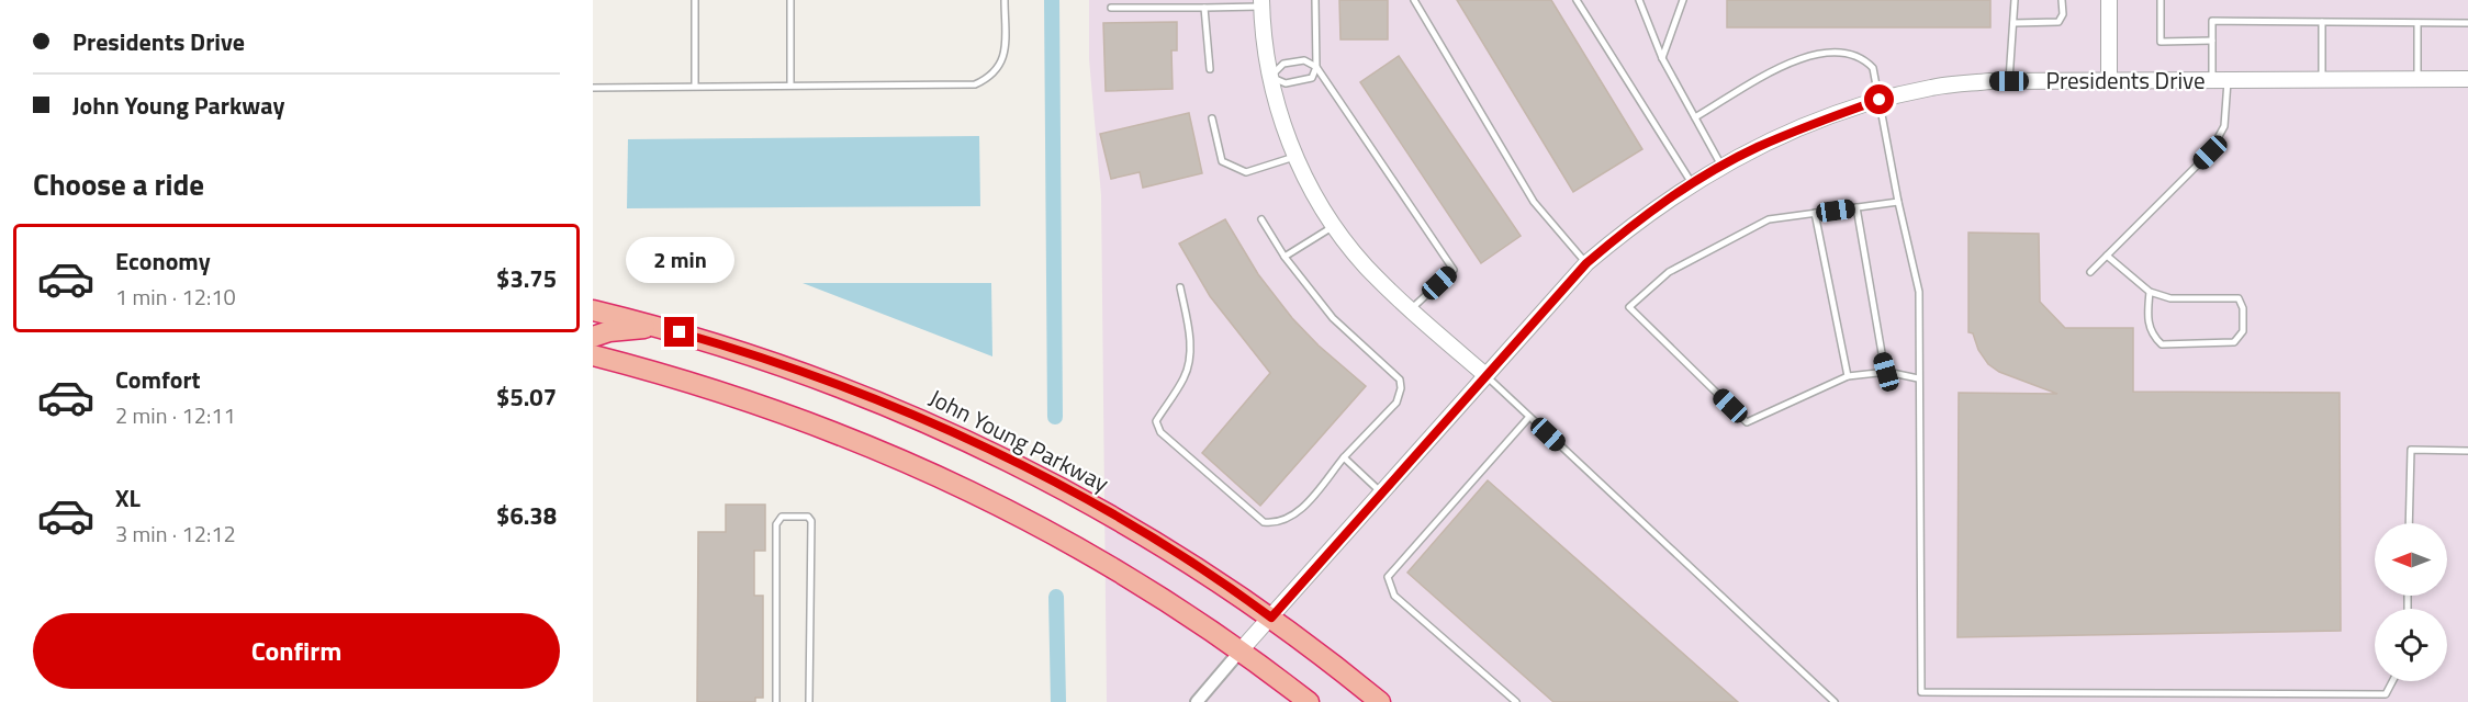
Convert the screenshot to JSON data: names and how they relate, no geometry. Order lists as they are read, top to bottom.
{
  "streets": {
    "highway": ["John Young Parkway"],
    "street": ["Presidents Drive"]
  },
  "crossings": [
    ["Presidents Drive", "John Young Parkway"]
  ],
  "north": "left",
  "page": {
    "banner": ["Presidents Drive", "John Young Parkway"],
    "heading": "Choose a ride",
    "list": [
      {
        "name": "Economy",
        "note": "1 min · 12:10",
        "value": "$3.75"
      },
      {
        "name": "Comfort",
        "note": "2 min · 12:11",
        "value": "$5.07"
      },
      {
        "name": "XL",
        "note": "3 min · 12:12",
        "value": "$6.38"
      }
    ],
    "bubble": "2 min",
    "buttons": "Confirm"
  }
}
